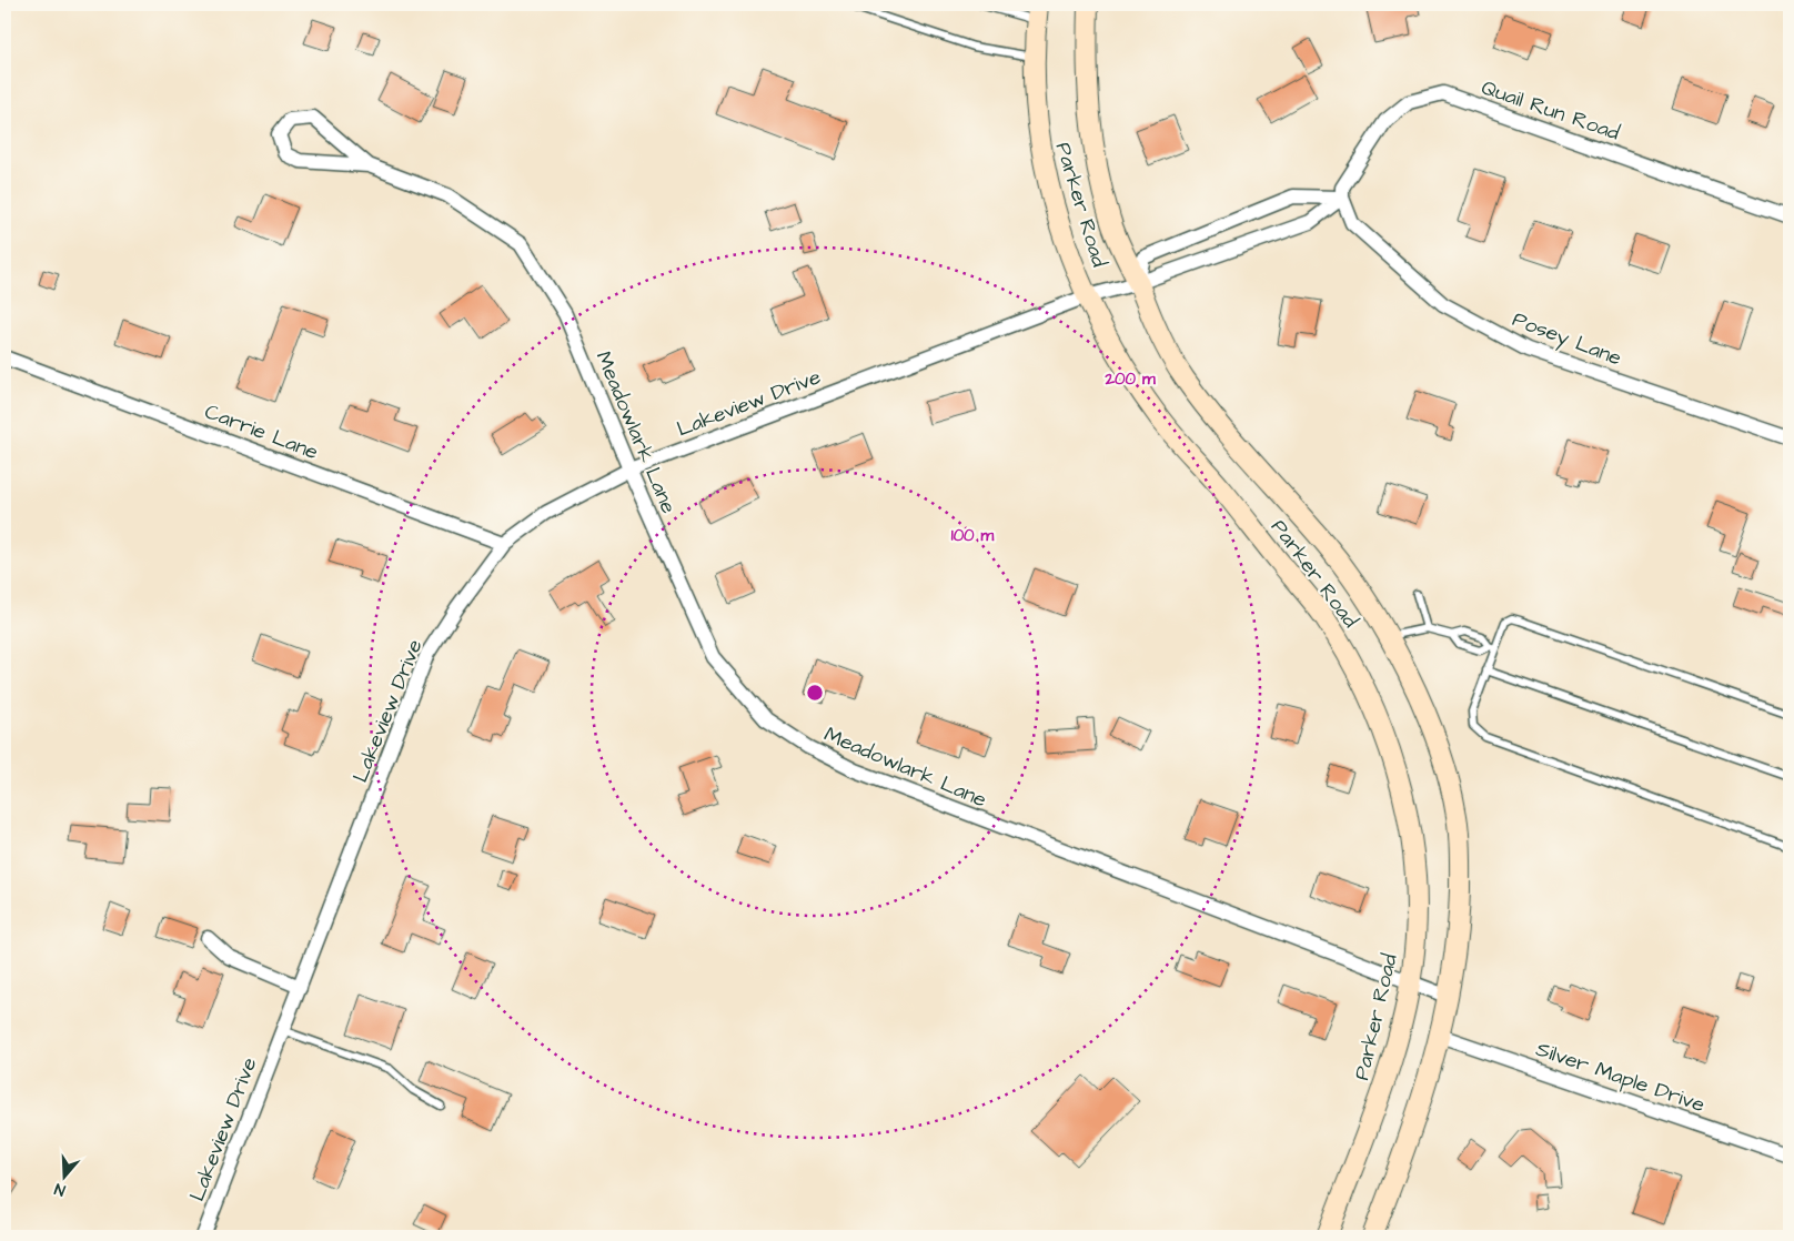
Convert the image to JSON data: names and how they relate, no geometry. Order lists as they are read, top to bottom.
{
  "streets": {
    "main road": ["Parker Road"],
    "street": [
      "Quail Run Road",
      "Posey Lane",
      "Lakeview Drive",
      "Carrie Lane",
      "Meadowlark Lane",
      "Silver Maple Drive"
    ]
  },
  "crossings": [
    ["Quail Run Road", "Posey Lane"],
    ["Parker Road", "Lakeview Drive"],
    ["Parker Road", "Meadowlark Lane"],
    ["Parker Road", "Silver Maple Drive"],
    ["Lakeview Drive", "Carrie Lane"],
    ["Lakeview Drive", "Meadowlark Lane"]
  ],
  "north": "bottom",
  "rings": ["200 m", "100 m"]
}
